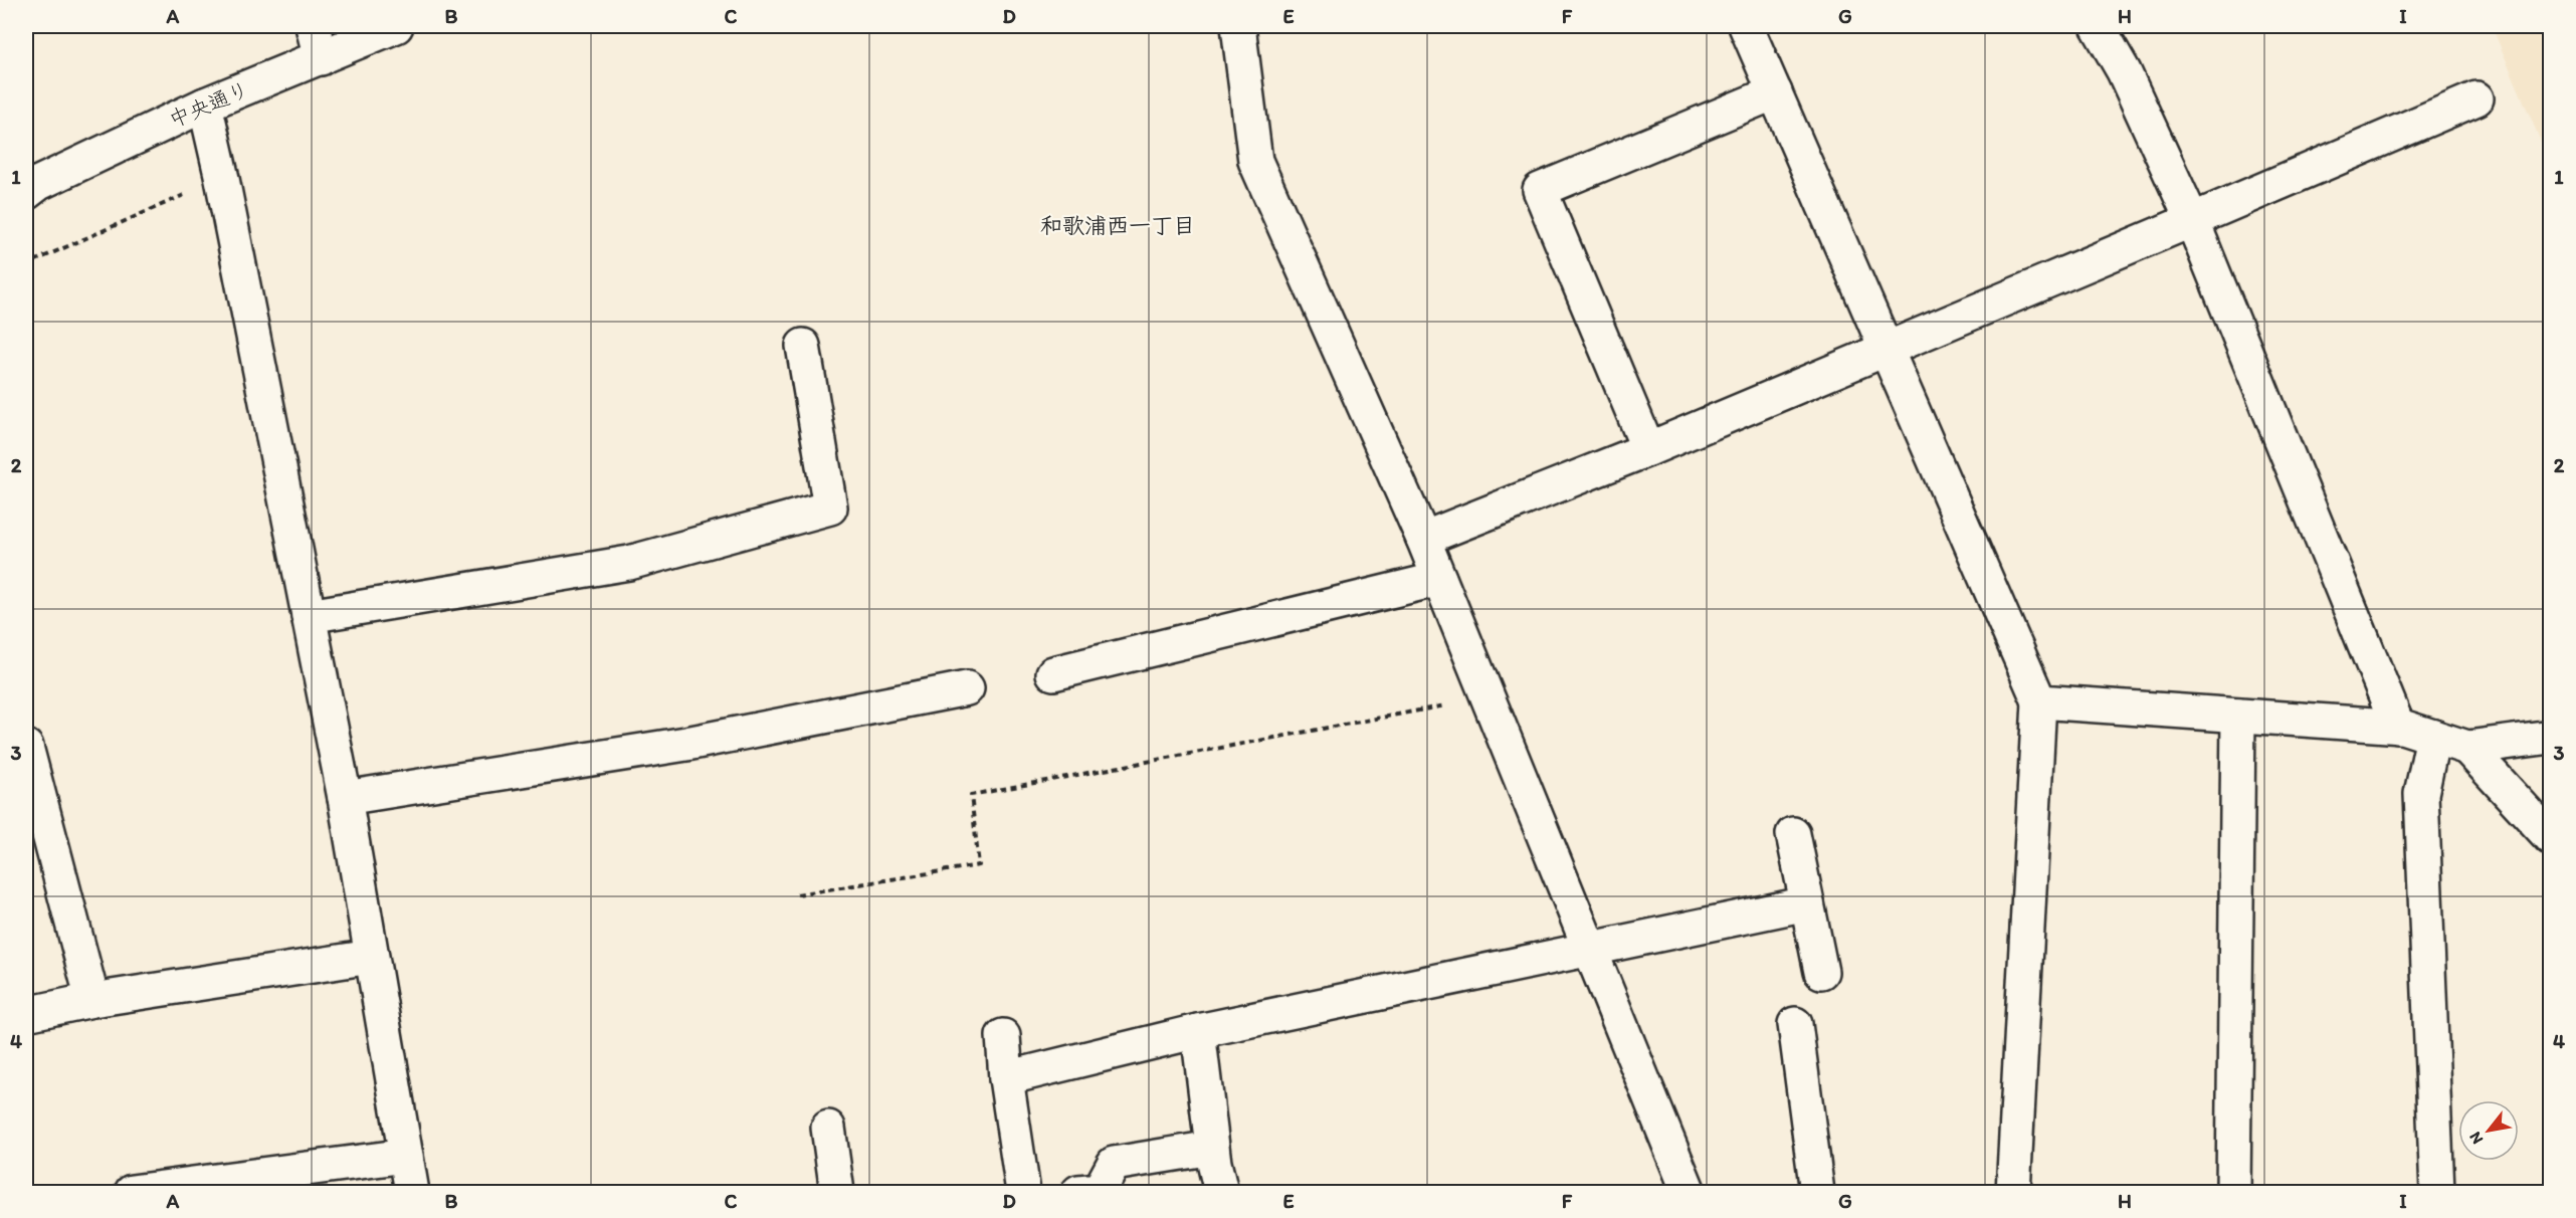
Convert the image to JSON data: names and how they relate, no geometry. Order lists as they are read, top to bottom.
{
  "streets": {
    "main road": ["中央通り"]
  },
  "districts": ["和歌浦西一丁目"],
  "north": "bottom left",
  "grid": {
    "columns": [
      "A",
      "B",
      "C",
      "D",
      "E",
      "F",
      "G",
      "H",
      "I"
    ],
    "rows": [
      "1",
      "2",
      "3",
      "4"
    ]
  }
}
